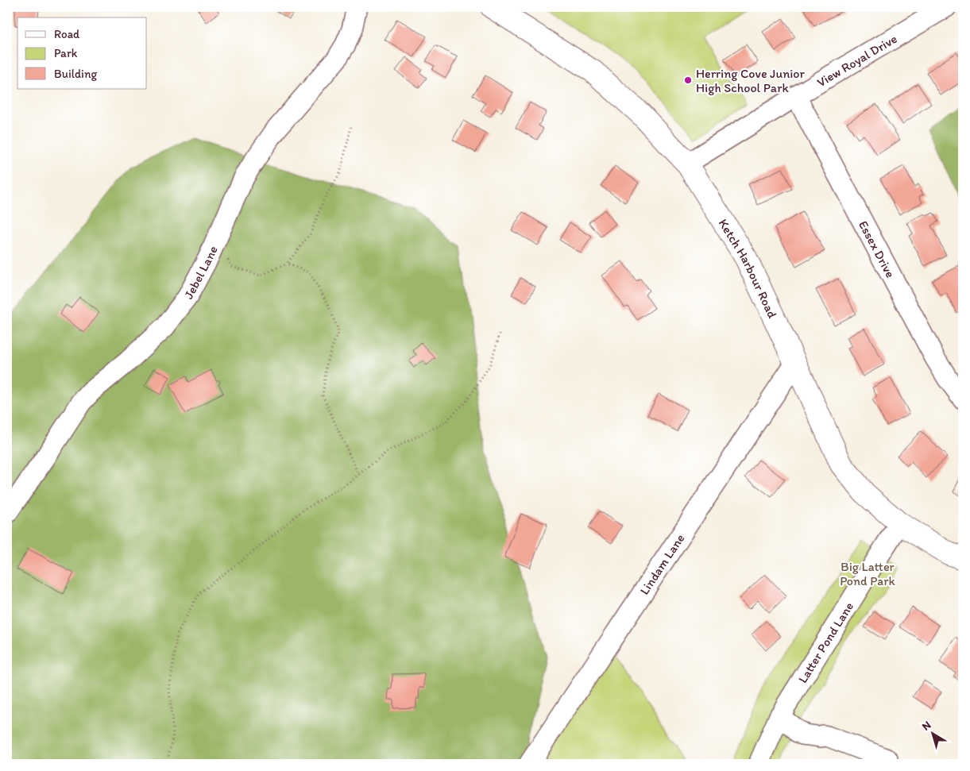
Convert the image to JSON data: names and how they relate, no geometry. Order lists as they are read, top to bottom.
{
  "streets": {
    "main road": ["Ketch Harbour Road"],
    "street": [
      "View Royal Drive",
      "Essex Drive",
      "Jebel Lane",
      "Lindam Lane",
      "Latter Pond Lane"
    ]
  },
  "crossings": [
    ["View Royal Drive", "Essex Drive"],
    ["View Royal Drive", "Ketch Harbour Road"],
    ["Ketch Harbour Road", "Lindam Lane"],
    ["Ketch Harbour Road", "Latter Pond Lane"]
  ],
  "parks": ["Big Latter Pond Park"],
  "places": ["Herring Cove Junior High School Park"],
  "legend": ["Road", "Park", "Building"],
  "north": "top left"
}
